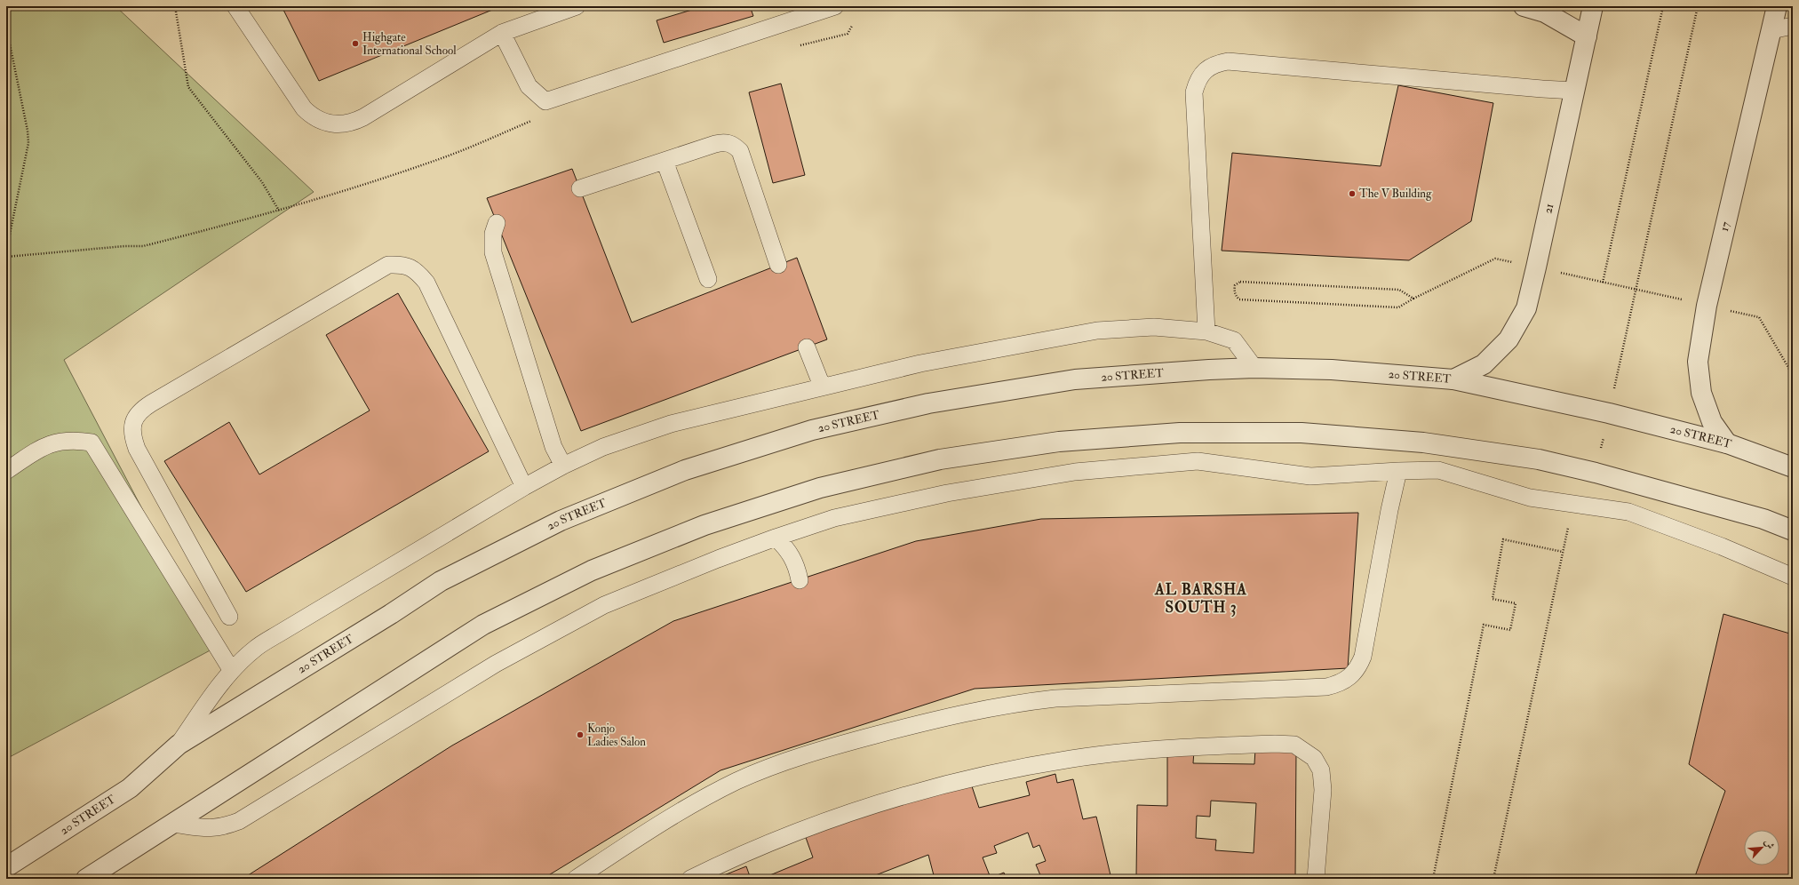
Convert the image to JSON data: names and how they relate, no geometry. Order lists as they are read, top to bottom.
{
  "streets": {
    "street": ["21", "17", "20 STREET"]
  },
  "crossings": [
    ["21", "20 STREET"],
    ["17", "20 STREET"]
  ],
  "districts": ["AL BARSHA SOUTH 3"],
  "places": ["Highgate International School", "The V Building", "Konjo Ladies Salon"],
  "north": "top right"
}
